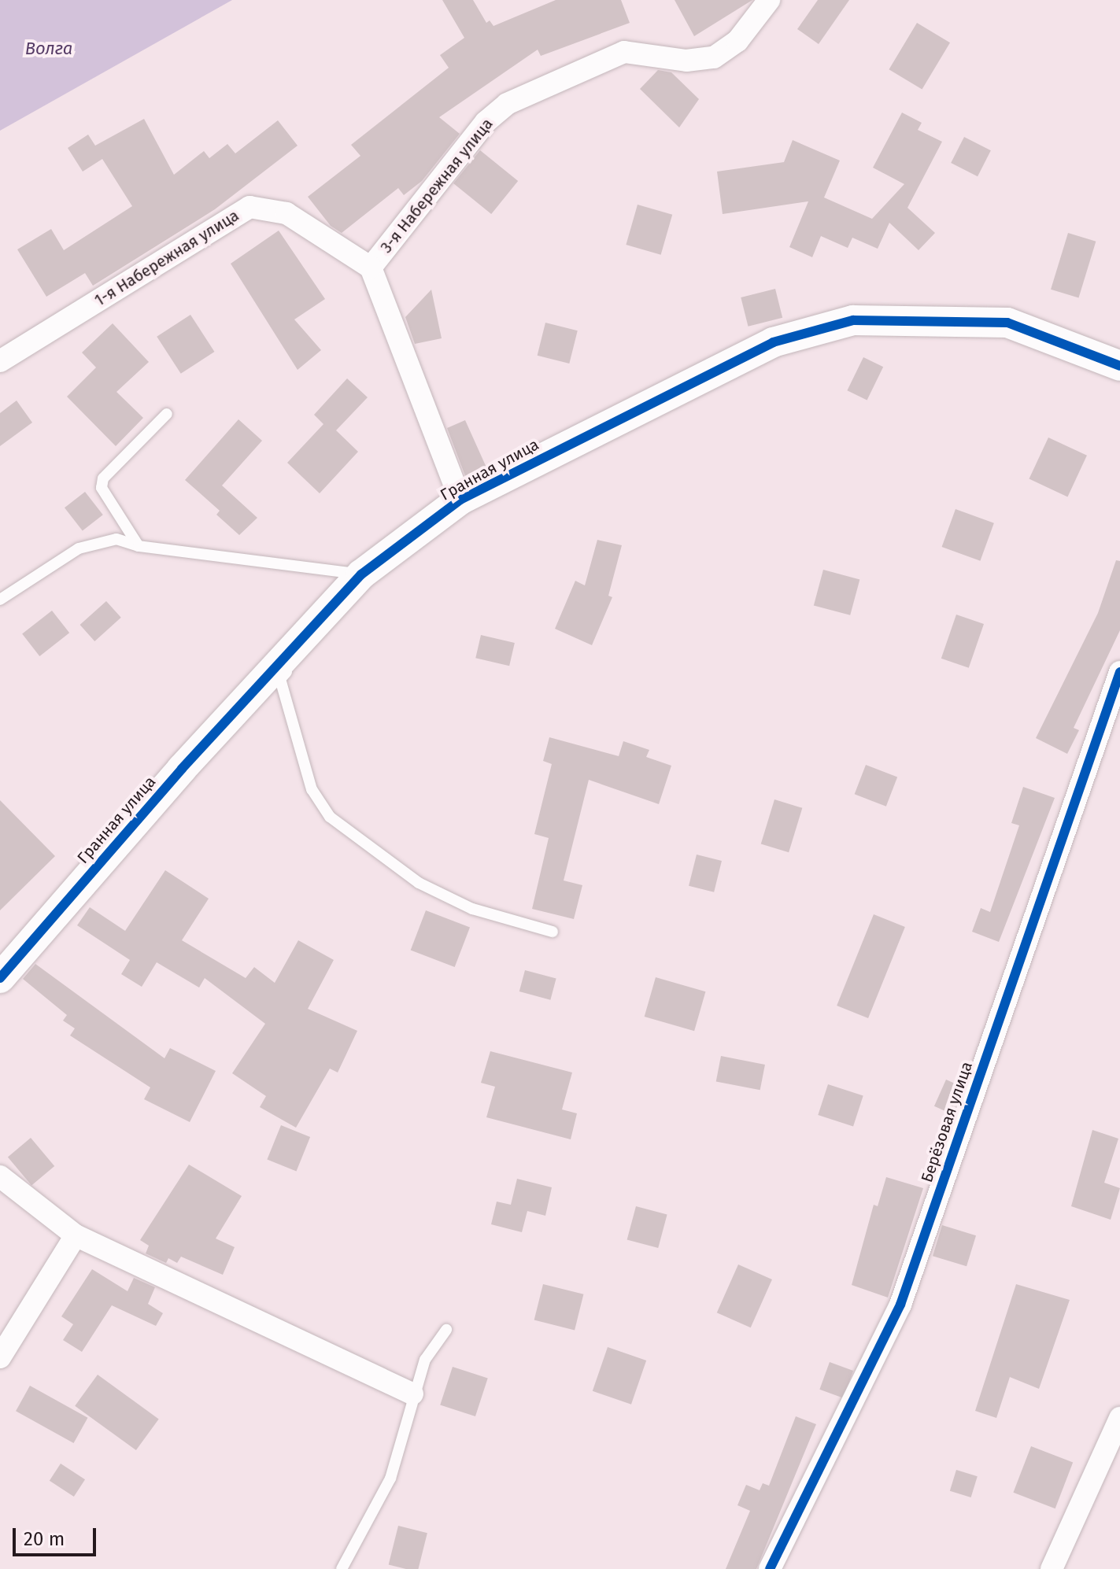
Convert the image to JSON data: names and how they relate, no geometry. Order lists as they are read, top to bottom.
{
  "streets": {
    "street": [
      "3-я Набережная улица",
      "1-я Набережная улица",
      "Гранная улица",
      "Берёзовая улица"
    ]
  },
  "crossings": [
    ["3-я Набережная улица", "1-я Набережная улица"]
  ],
  "water": ["Волга"],
  "scale_bar": "20 m"
}
